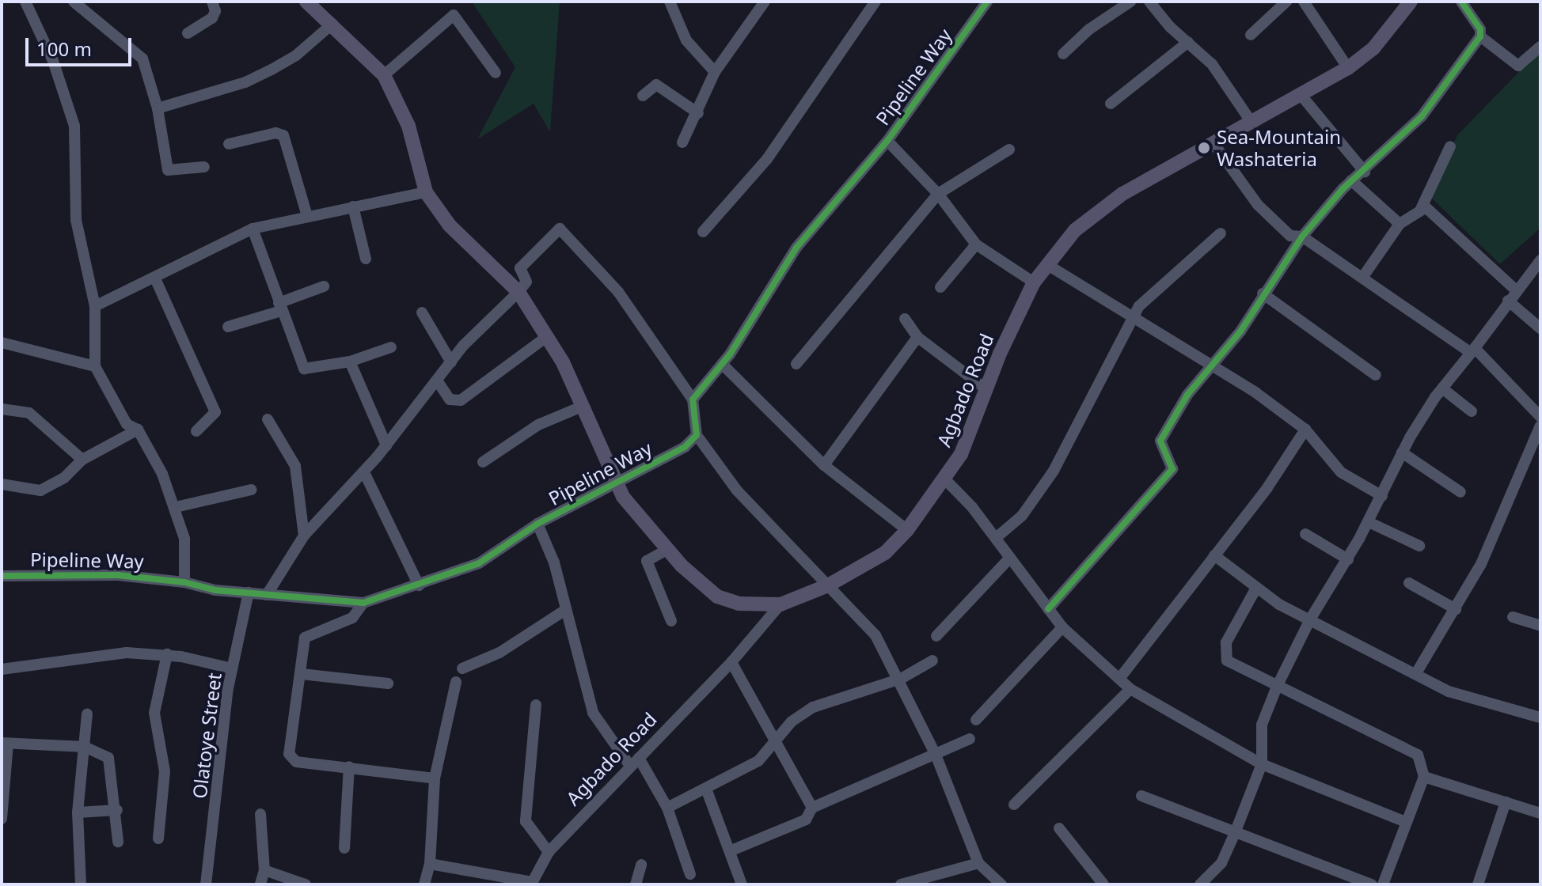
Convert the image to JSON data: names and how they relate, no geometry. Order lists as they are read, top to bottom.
{
  "streets": {
    "main road": ["Agbado Road"],
    "street": ["Pipeline Way", "Olatoye Street"]
  },
  "crossings": [
    ["Pipeline Way", "Olatoye Street"]
  ],
  "places": ["Sea-Mountain Washateria"],
  "scale_bar": "100 m"
}
